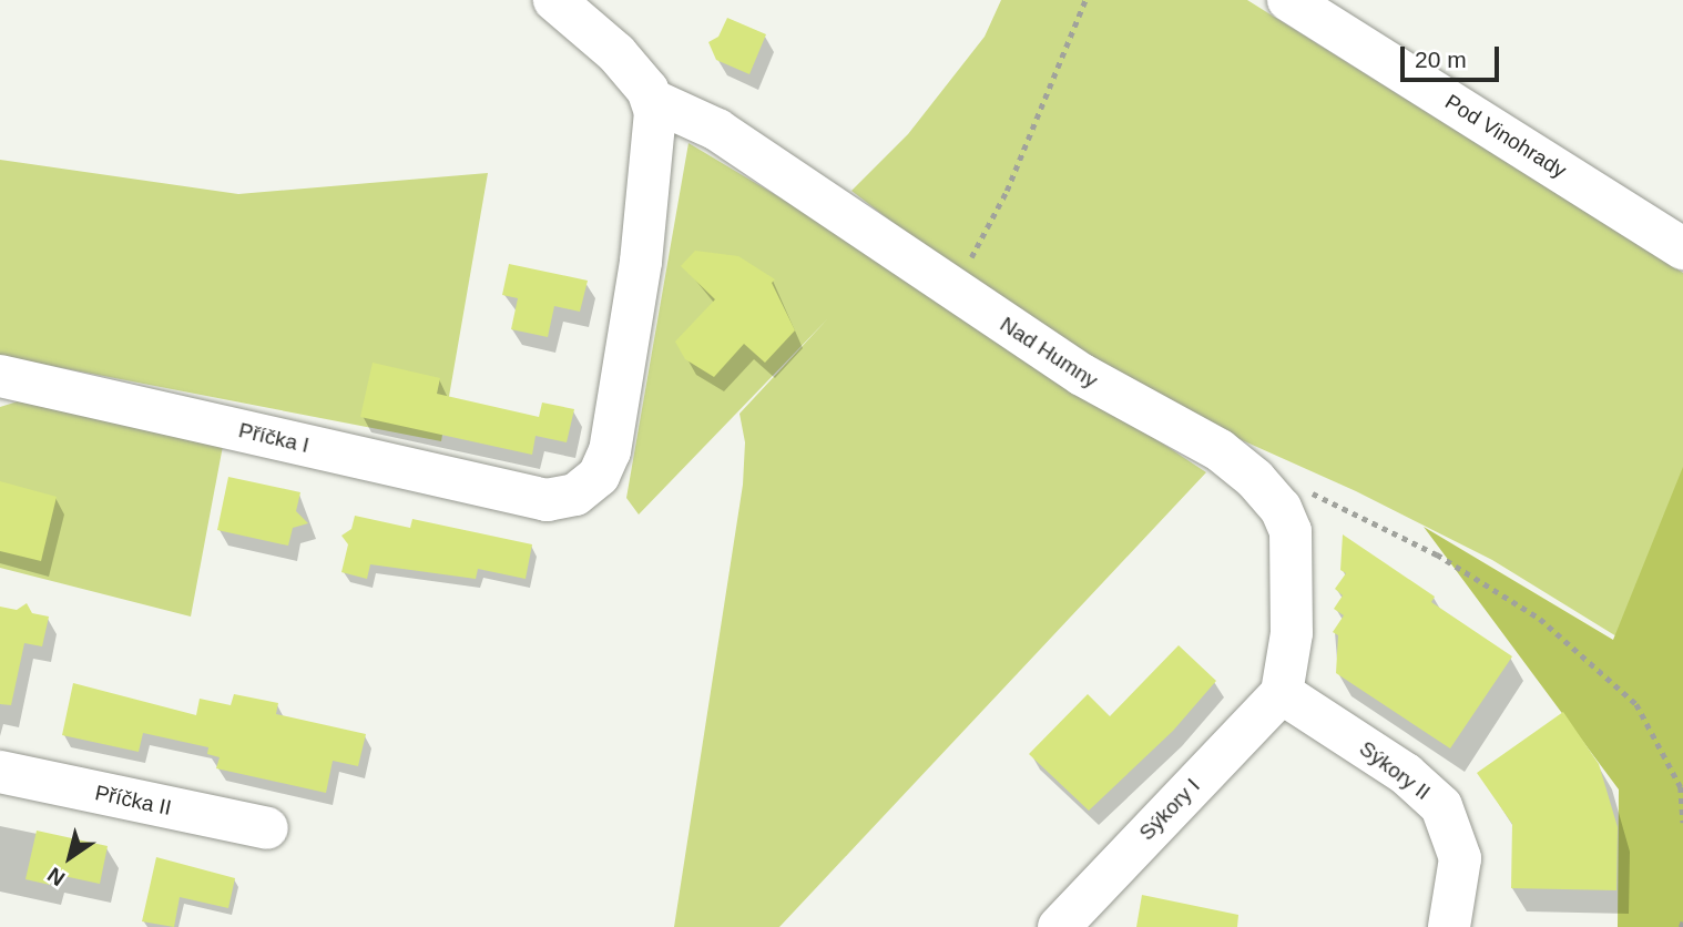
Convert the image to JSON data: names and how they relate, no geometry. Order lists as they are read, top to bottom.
{
  "streets": {
    "street": [
      "Pod Vinohrady",
      "Nad Humny",
      "Příčka I",
      "Sýkory II",
      "Příčka II",
      "Sýkory I"
    ]
  },
  "crossings": [
    ["Nad Humny", "Příčka I"],
    ["Nad Humny", "Sýkory II"],
    ["Nad Humny", "Sýkory I"],
    ["Sýkory II", "Sýkory I"]
  ],
  "scale_bar": "20 m",
  "north": "bottom left"
}
